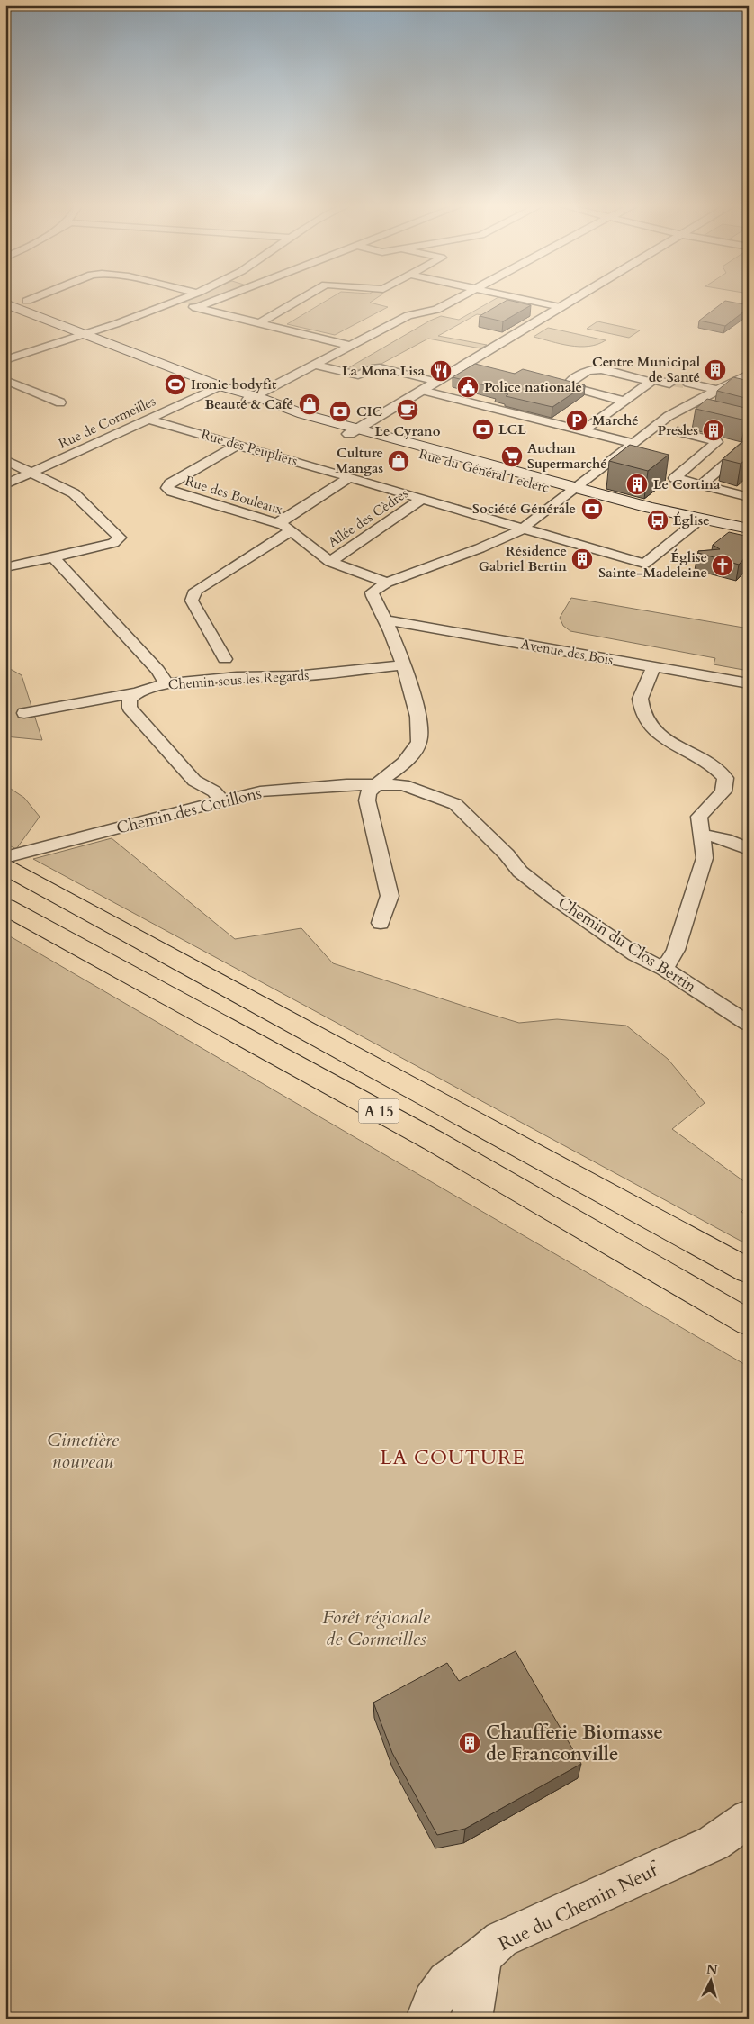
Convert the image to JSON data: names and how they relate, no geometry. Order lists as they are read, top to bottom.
{
  "streets": {
    "highway": ["A 15"],
    "main road": ["Rue du Général Leclerc"],
    "street": [
      "Rue de Cormeilles",
      "Rue des Peupliers",
      "Rue des Bouleaux",
      "Allée des Cèdres",
      "Avenue des Bois",
      "Chemin sous les Regards",
      "Chemin des Cotillons",
      "Chemin du Clos Bertin",
      "Rue du Chemin Neuf"
    ]
  },
  "crossings": [
    ["Rue de Cormeilles", "Rue des Peupliers"],
    ["Rue de Cormeilles", "Rue du Général Leclerc"],
    ["Rue des Peupliers", "Rue du Général Leclerc"],
    ["Rue des Peupliers", "Rue des Bouleaux"],
    ["Rue des Peupliers", "Allée des Cèdres"],
    ["Rue des Bouleaux", "Allée des Cèdres"],
    ["Chemin des Cotillons", "Chemin du Clos Bertin"],
    ["Chemin des Cotillons", "A 15"]
  ],
  "districts": ["LA COUTURE"],
  "parks": ["Cimetière nouveau", "Forêt régionale de Cormeilles"],
  "places": {
    "building": [
      "Centre Municipal de Santé",
      "Presles",
      "Le Cortina",
      "Résidence Gabriel Bertin",
      "Chaufferie Biomasse de Franconville"
    ],
    "restaurant": ["La Mona Lisa"],
    "sports": ["Ironie bodyfit"],
    "public building": ["Police nationale"],
    "shop": ["Beauté & Café", "Culture Mangas"],
    "cafe": ["Le Cyrano"],
    "bank": ["CIC", "LCL", "Société Générale"],
    "parking": ["Marché"],
    "supermarket": ["Auchan Supermarché"],
    "bus stop": ["Église"],
    "church": ["Église Sainte-Madeleine"]
  },
  "north": "top"
}
